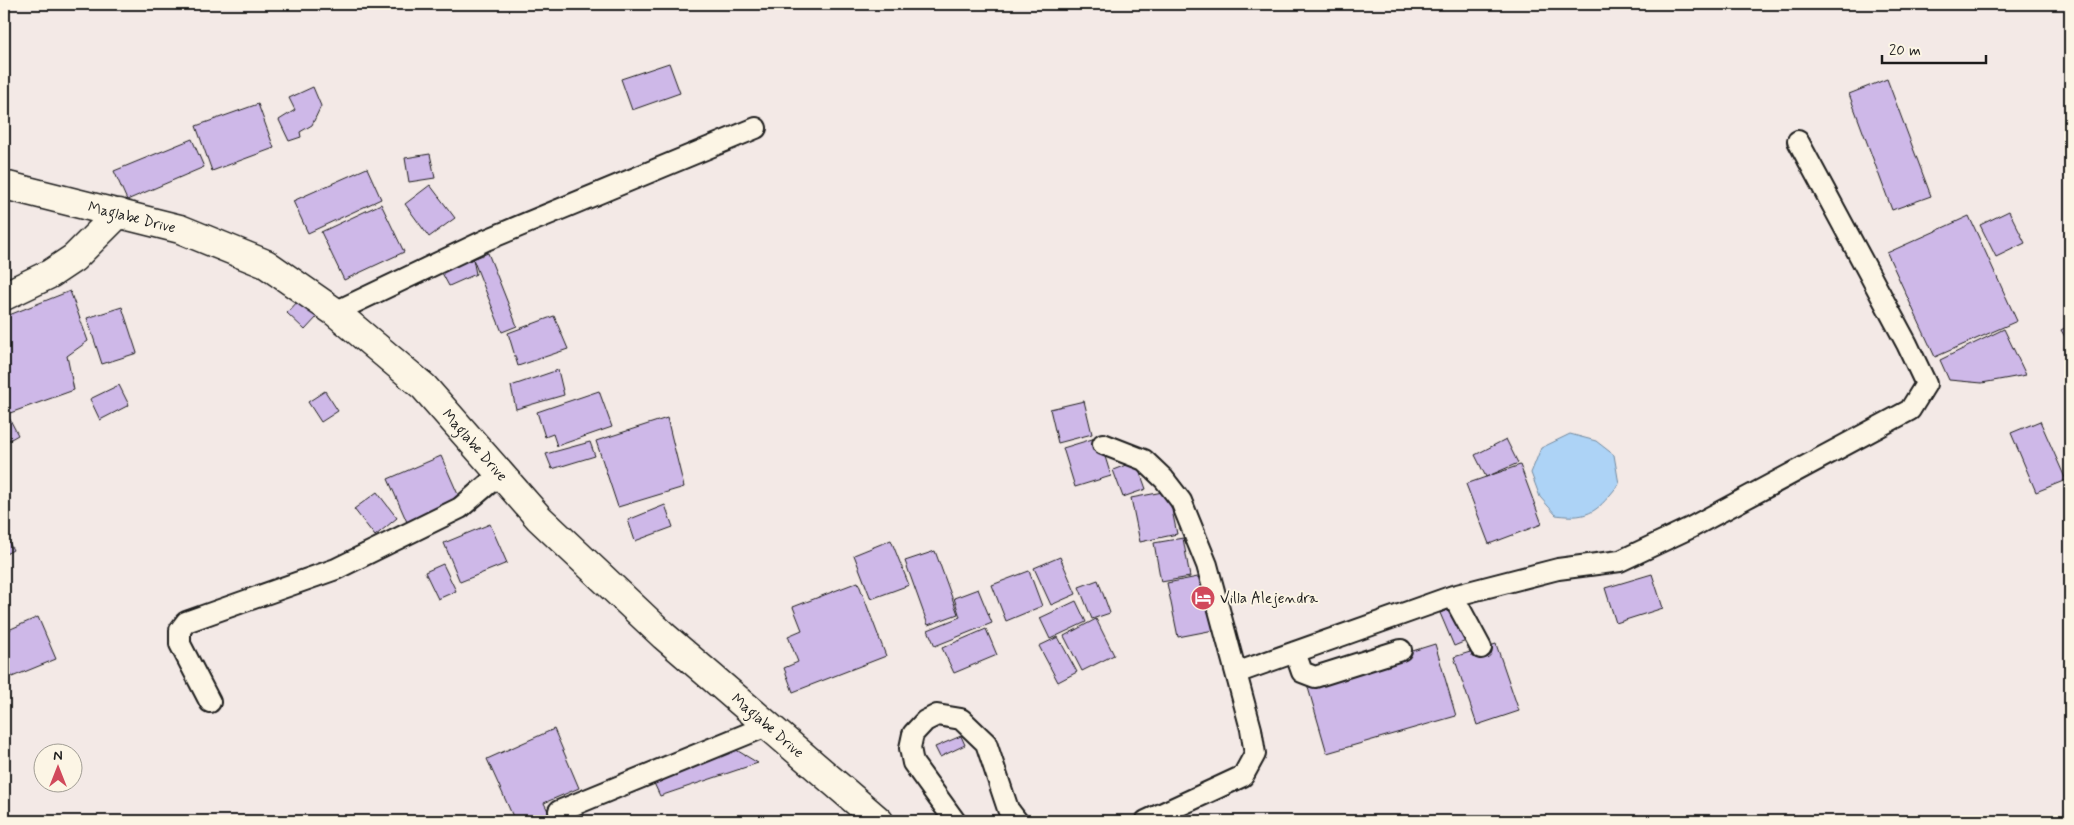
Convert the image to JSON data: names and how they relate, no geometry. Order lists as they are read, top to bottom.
{
  "streets": {
    "main road": ["Maglabe Drive"]
  },
  "places": {
    "hotel": ["Villa Alejendra"]
  },
  "scale_bar": "20 m",
  "north": "top"
}
